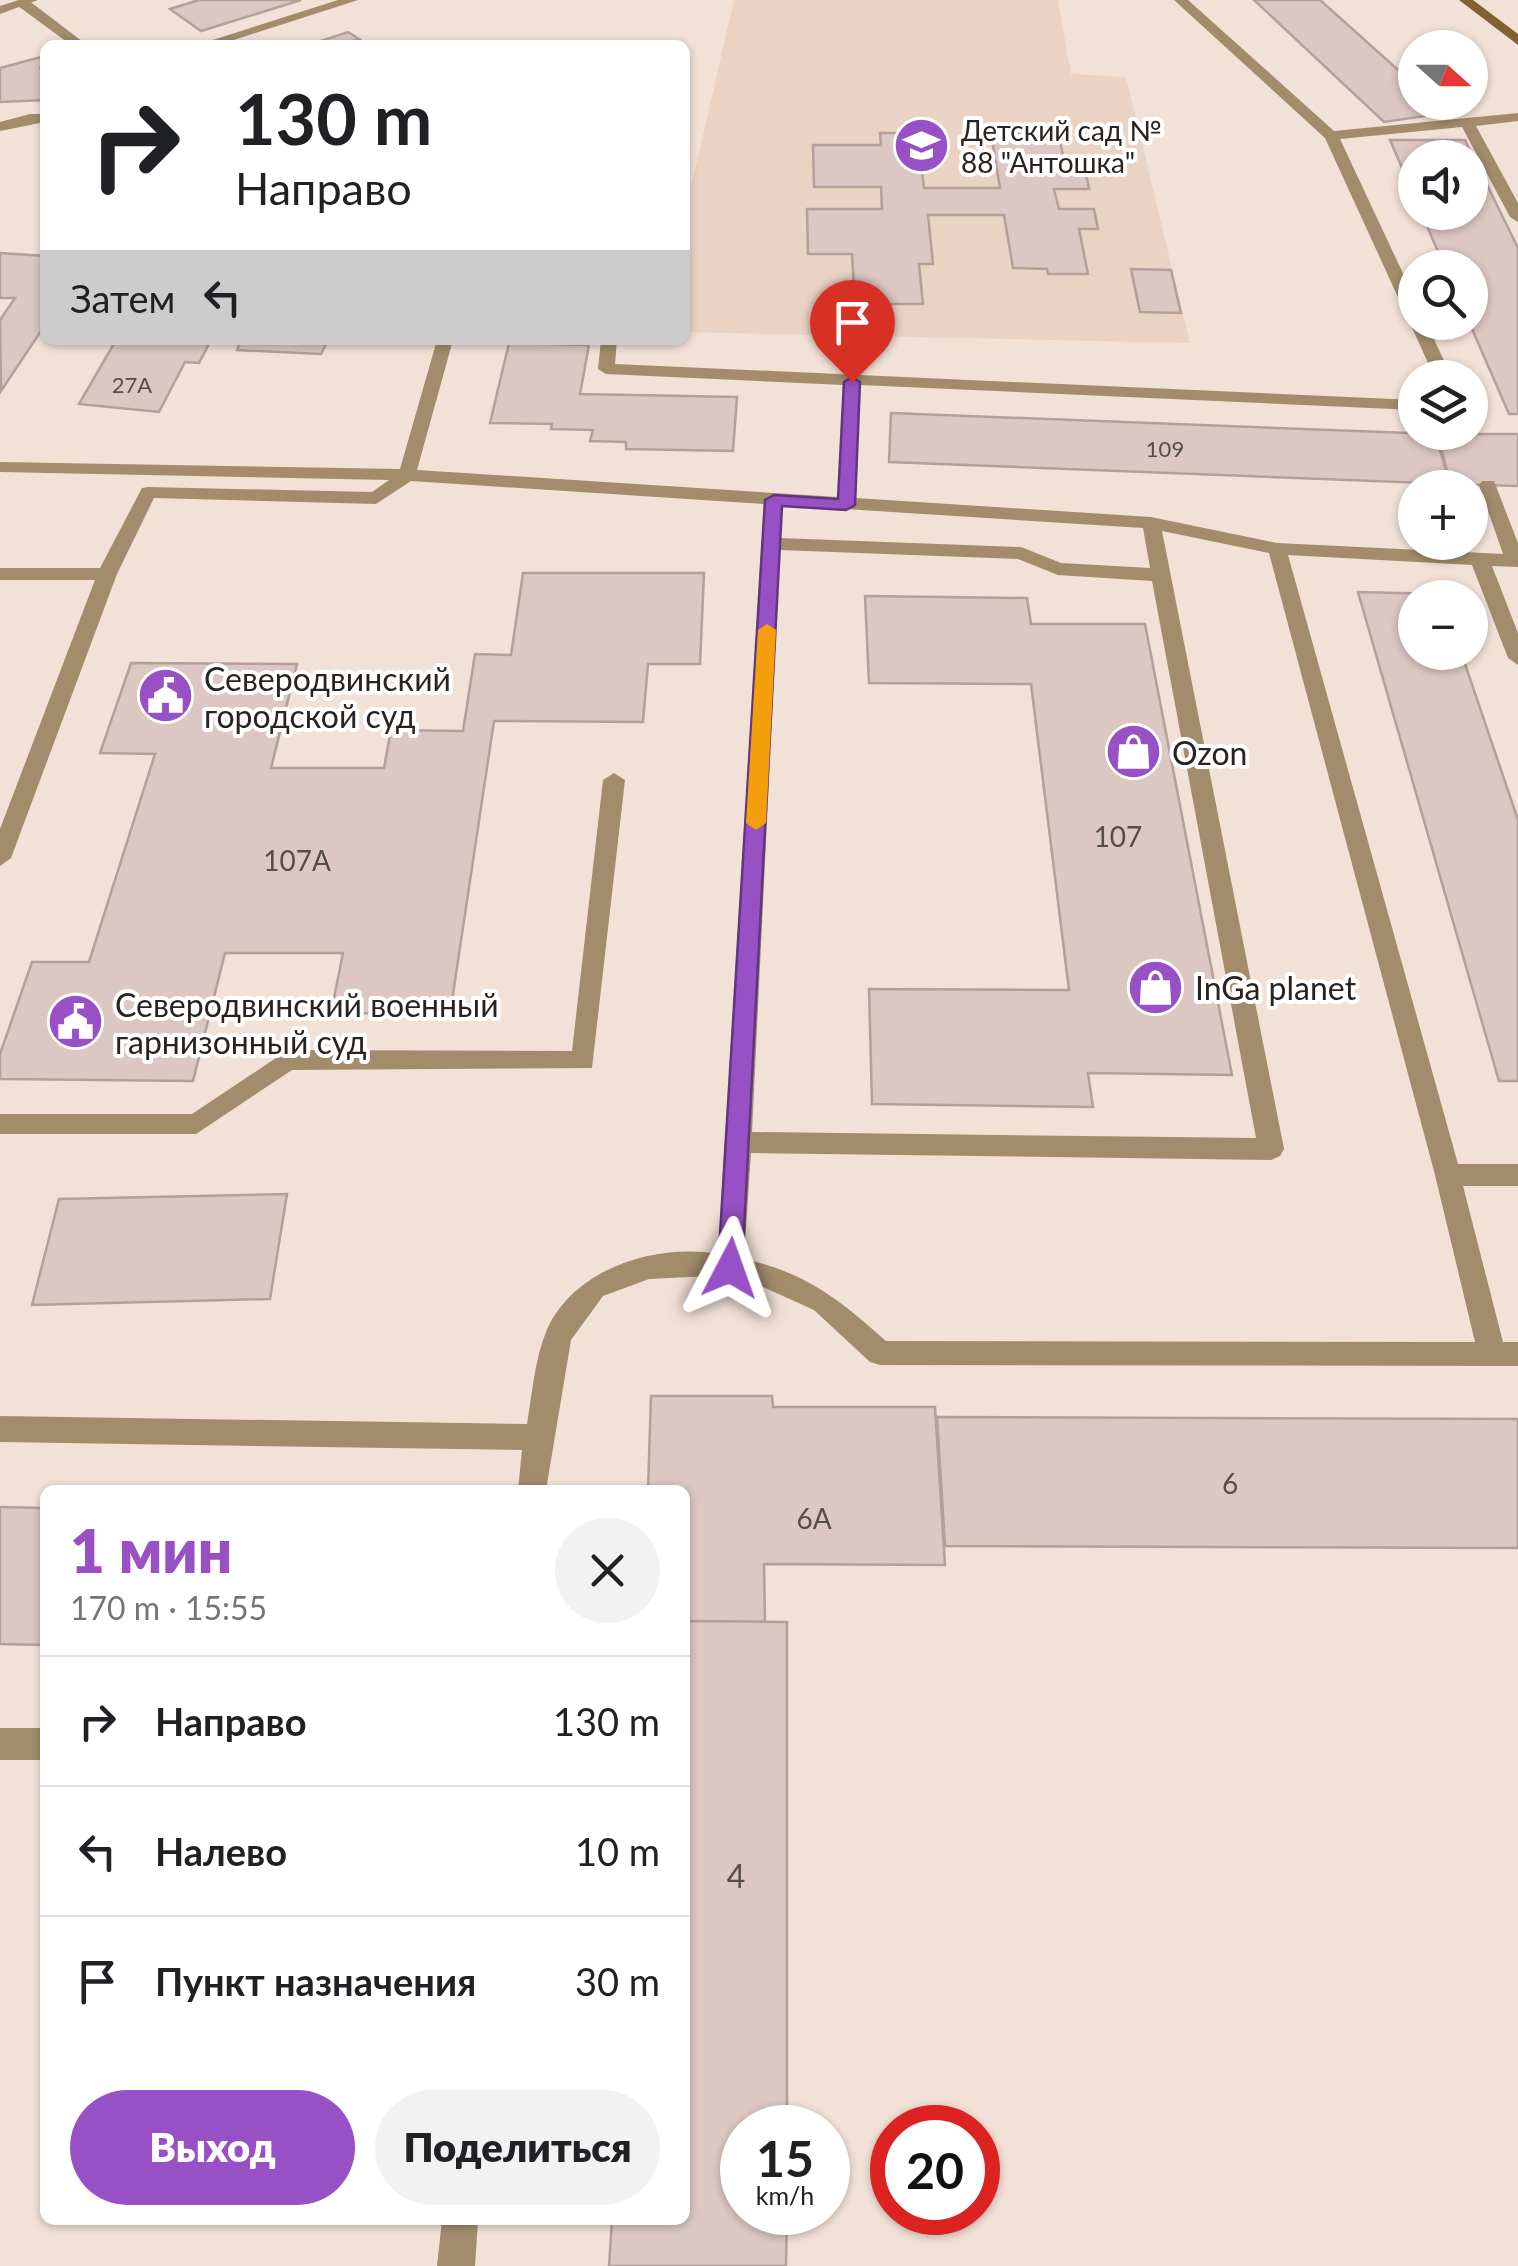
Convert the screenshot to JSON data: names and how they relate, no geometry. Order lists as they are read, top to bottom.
{
  "places": {
    "school or university": ["Детский сад № 88 \"Антошка\""],
    "public building": ["Северодвинский городской суд", "Северодвинский военный гарнизонный суд"],
    "shop": ["Ozon", "InGa planet"]
  },
  "house_numbers": [
    "27А",
    "109",
    "107",
    "107А",
    "6",
    "6А",
    "4"
  ],
  "north": "right",
  "page": {
    "map_buttons": ["+", "−"],
    "turn": ["130 m", "Направо"],
    "then": "Затем",
    "heading": ["1 мин", "170 m · 15:55"],
    "list": [
      {
        "name": "Направо",
        "value": "130 m"
      },
      {
        "name": "Налево",
        "value": "10 m"
      },
      {
        "name": "Пункт назначения",
        "value": "30 m"
      }
    ],
    "buttons": ["Выход", "Поделиться"],
    "speed": "15 km/h",
    "limit": "20"
  }
}
